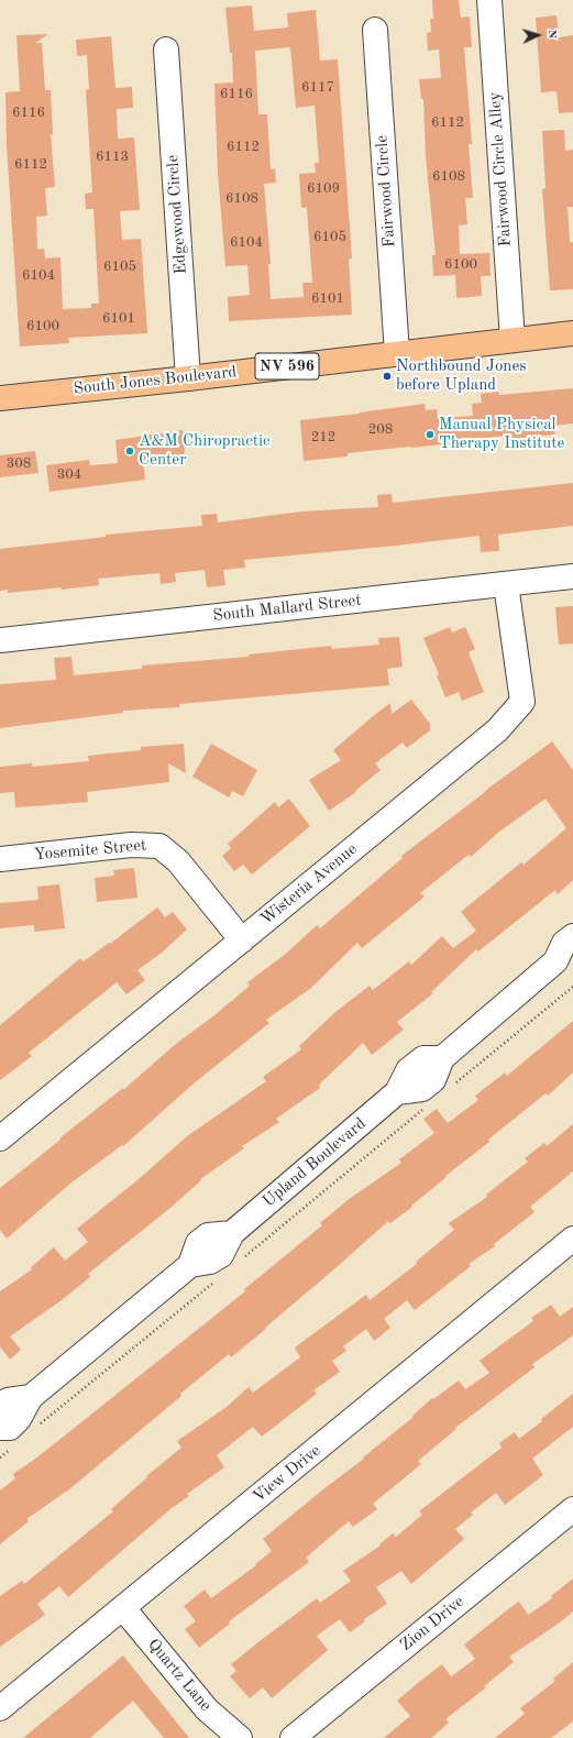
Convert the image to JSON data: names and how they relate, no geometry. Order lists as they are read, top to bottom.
{
  "streets": {
    "main road": ["NV 596", "South Jones Boulevard"],
    "street": [
      "Fairwood Circle Alley",
      "Fairwood Circle",
      "Edgewood Circle",
      "South Mallard Street",
      "Yosemite Street",
      "Wisteria Avenue",
      "Upland Boulevard",
      "View Drive",
      "Zion Drive",
      "Quartz Lane"
    ]
  },
  "crossings": [
    ["Fairwood Circle Alley", "South Jones Boulevard"],
    ["Fairwood Circle", "South Jones Boulevard"],
    ["Edgewood Circle", "South Jones Boulevard"],
    ["South Mallard Street", "Wisteria Avenue"],
    ["Yosemite Street", "Wisteria Avenue"],
    ["View Drive", "Quartz Lane"]
  ],
  "places": ["Northbound Jones before Upland", "Manual Physical Therapy Institute", "A&M Chiropractic Center"],
  "house_numbers": [
    "6117",
    "6116",
    "6116",
    "6112",
    "6112",
    "6113",
    "6112",
    "6108",
    "6109",
    "6108",
    "6105",
    "6104",
    "6100",
    "6105",
    "6104",
    "6101",
    "6101",
    "6100",
    "208",
    "212",
    "308",
    "304"
  ],
  "north": "right"
}
